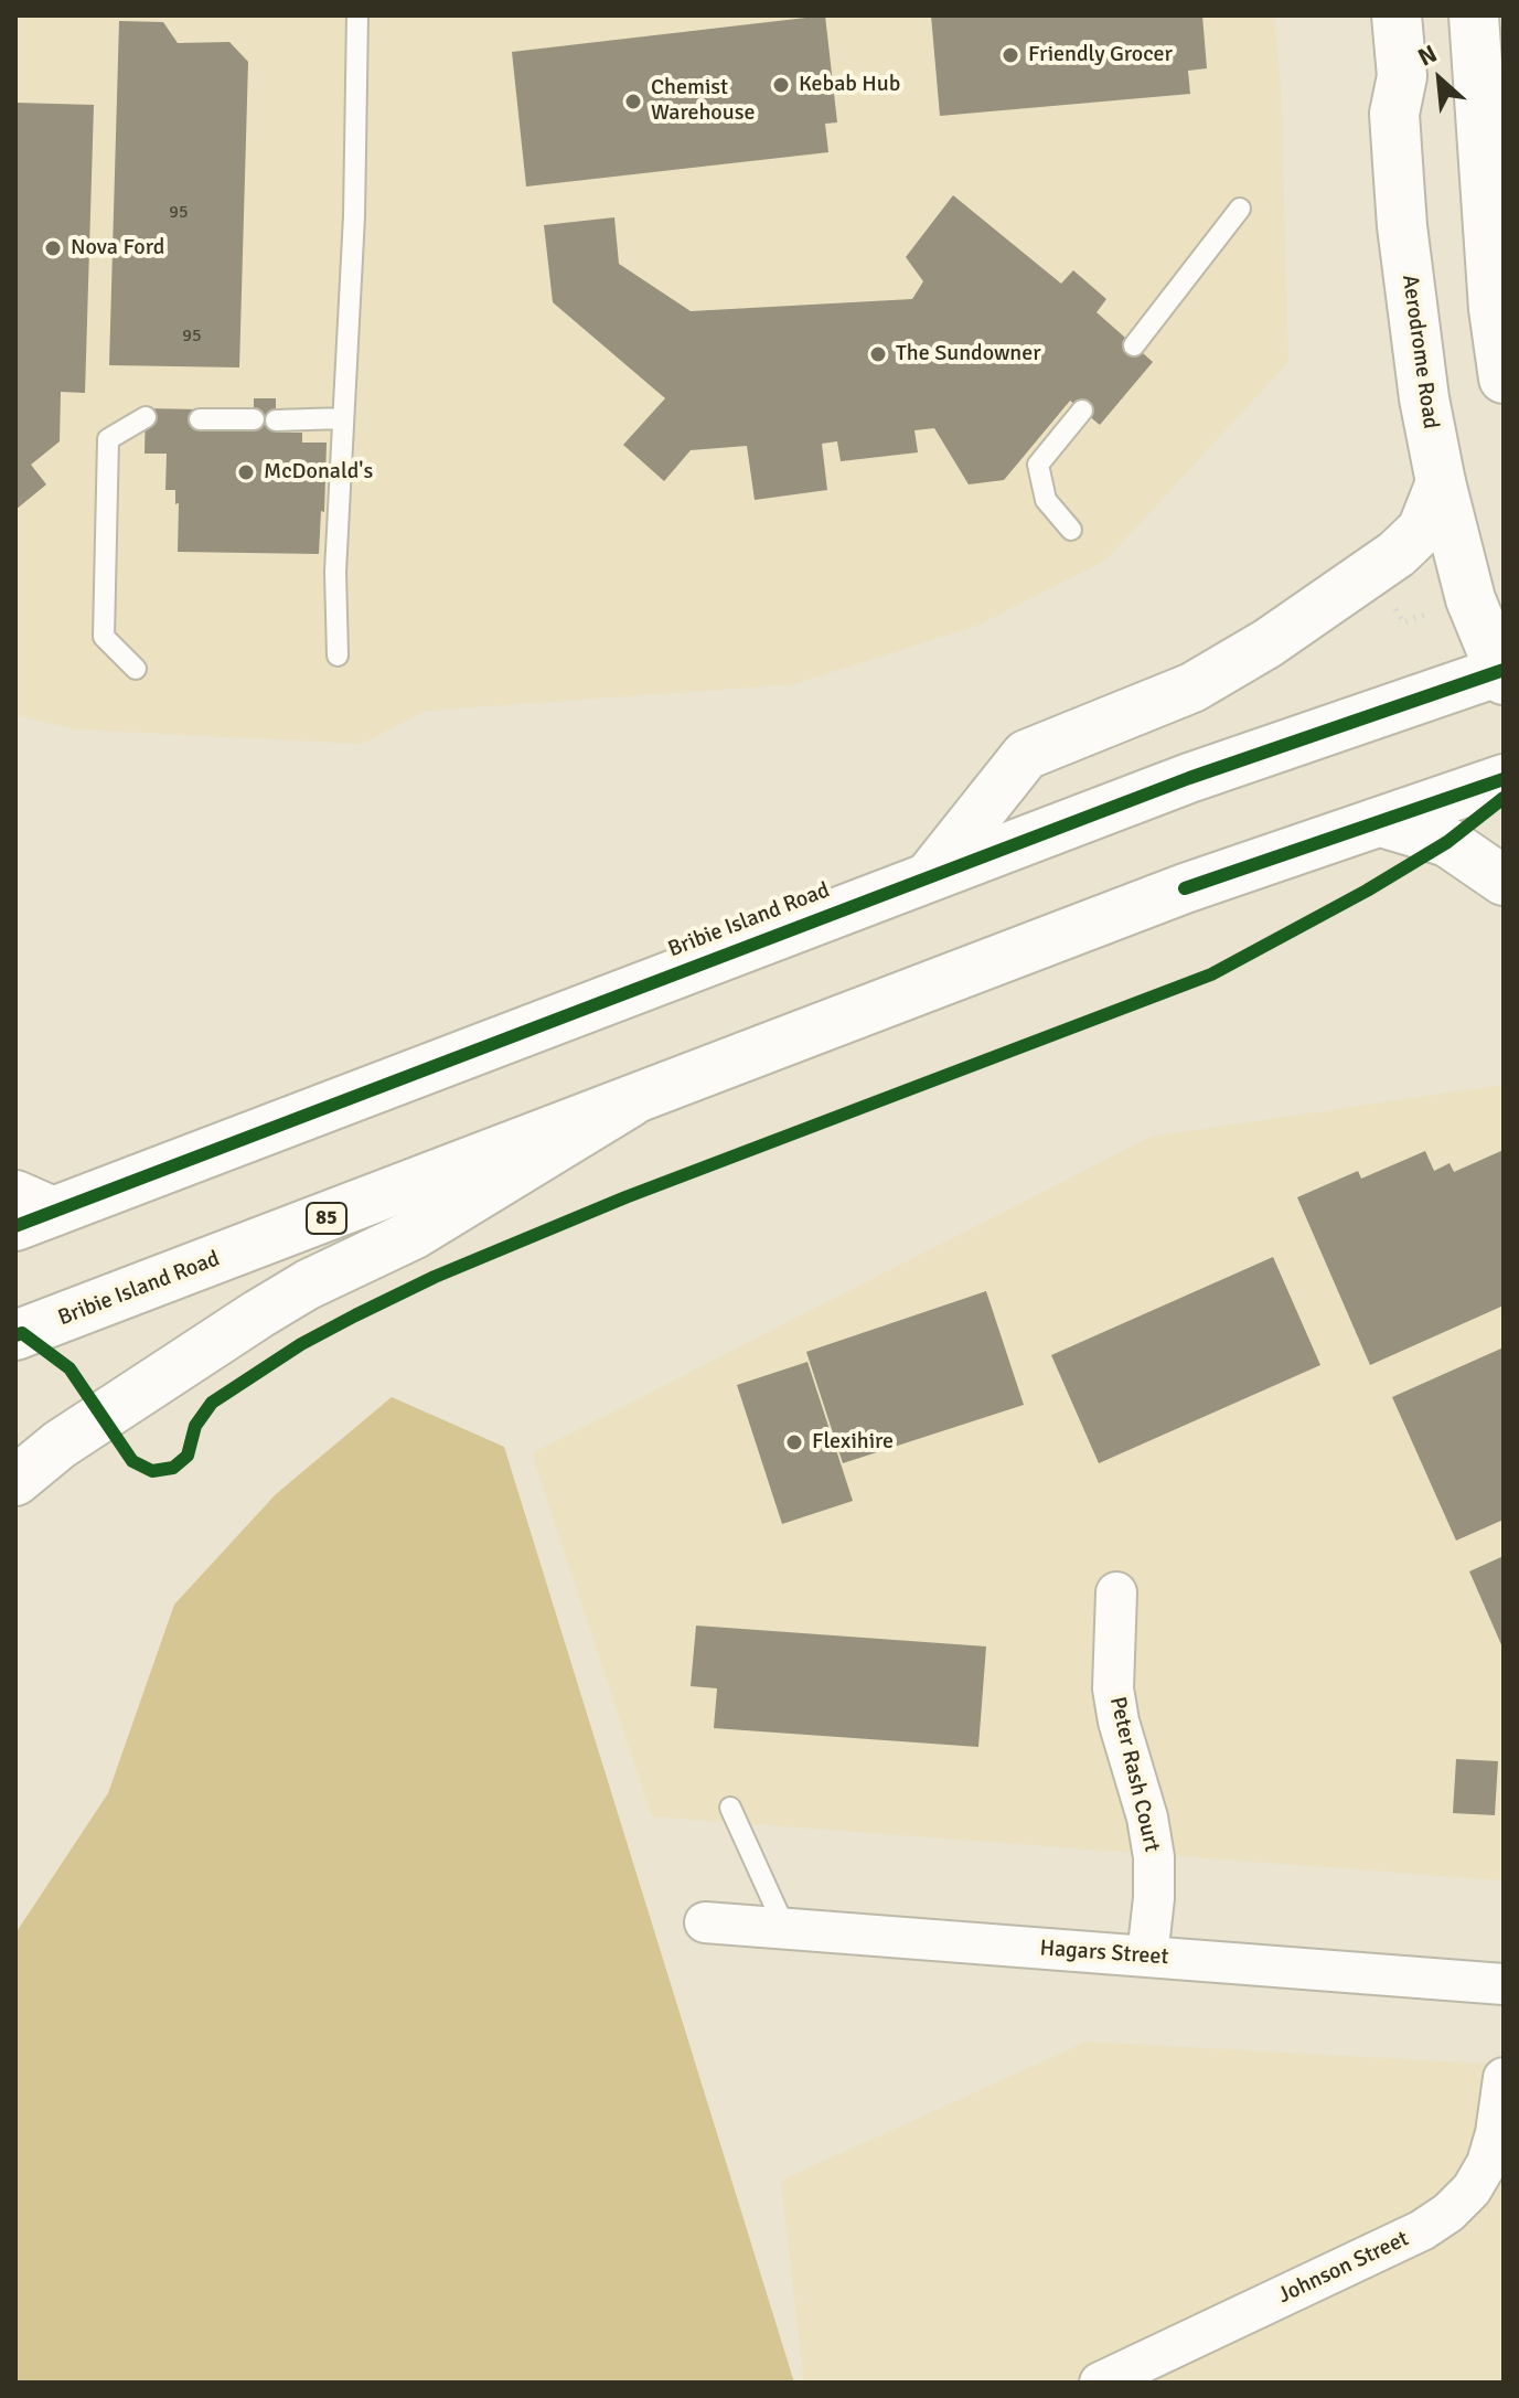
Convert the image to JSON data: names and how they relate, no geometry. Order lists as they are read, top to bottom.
{
  "streets": {
    "main road": ["Aerodrome Road", "Bribie Island Road", "85"],
    "street": ["Peter Rash Court", "Hagars Street", "Johnson Street"]
  },
  "crossings": [
    ["Aerodrome Road", "Bribie Island Road"],
    ["Peter Rash Court", "Hagars Street"]
  ],
  "places": [
    "Friendly Grocer",
    "Kebab Hub",
    "Chemist Warehouse",
    "Nova Ford",
    "The Sundowner",
    "McDonald's",
    "Flexihire"
  ],
  "house_numbers": ["95", "95"],
  "north": "top left"
}
